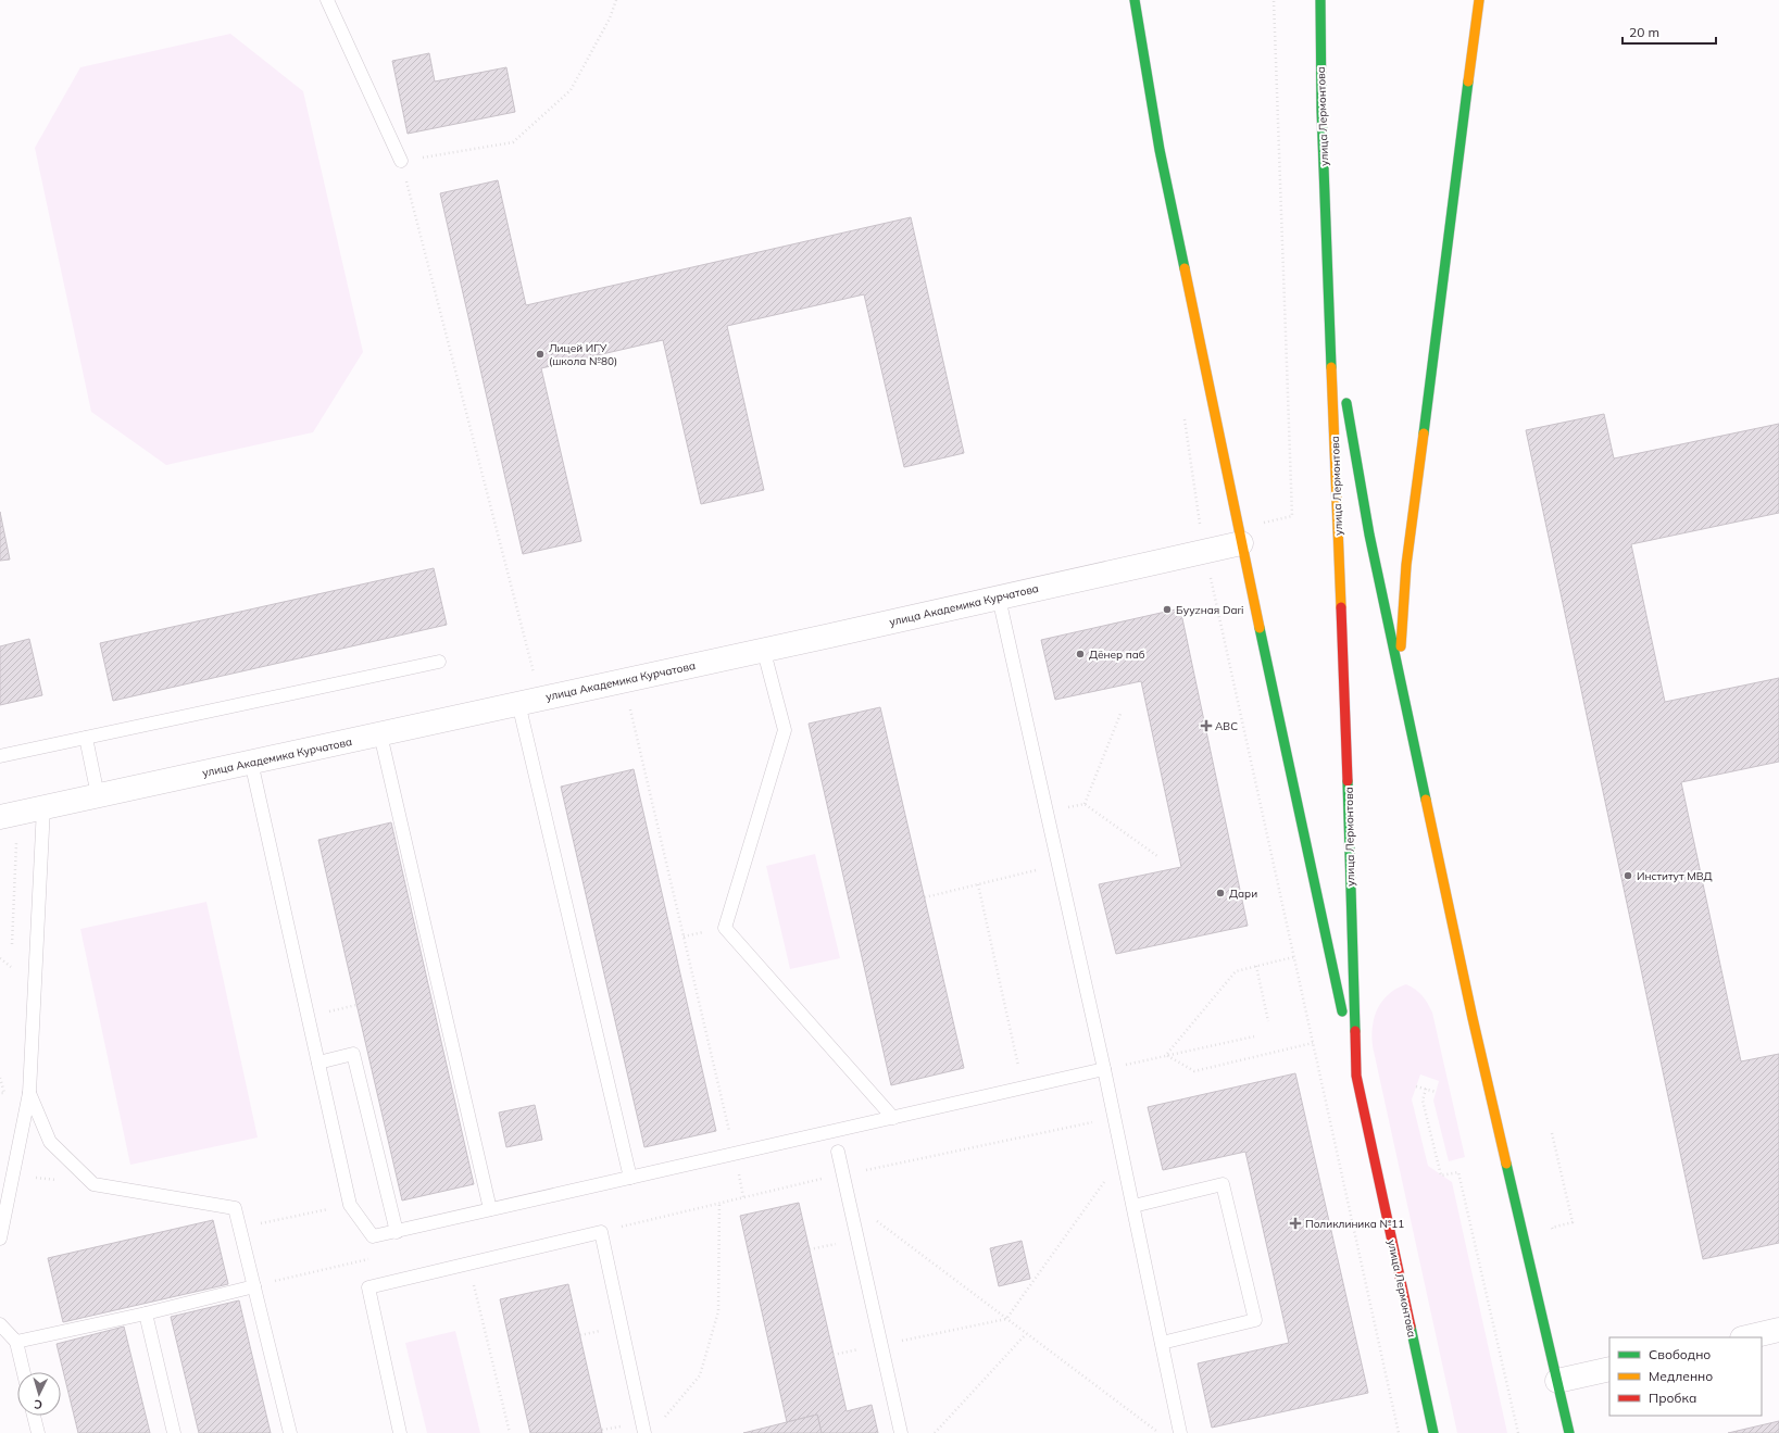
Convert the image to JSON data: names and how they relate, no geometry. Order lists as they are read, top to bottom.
{
  "streets": {
    "main road": ["улица Лермонтова"],
    "street": ["улица Академика Курчатова"]
  },
  "places": {
    "other": [
      "Лицей ИГУ (школа №80)",
      "Бууzная Dari",
      "Дёнер паб",
      "Институт МВД",
      "Дари"
    ],
    "health": ["ABC", "Поликлиника №11"]
  },
  "legend": ["Свободно", "Медленно", "Пробка"],
  "scale_bar": "20 m",
  "north": "bottom"
}
